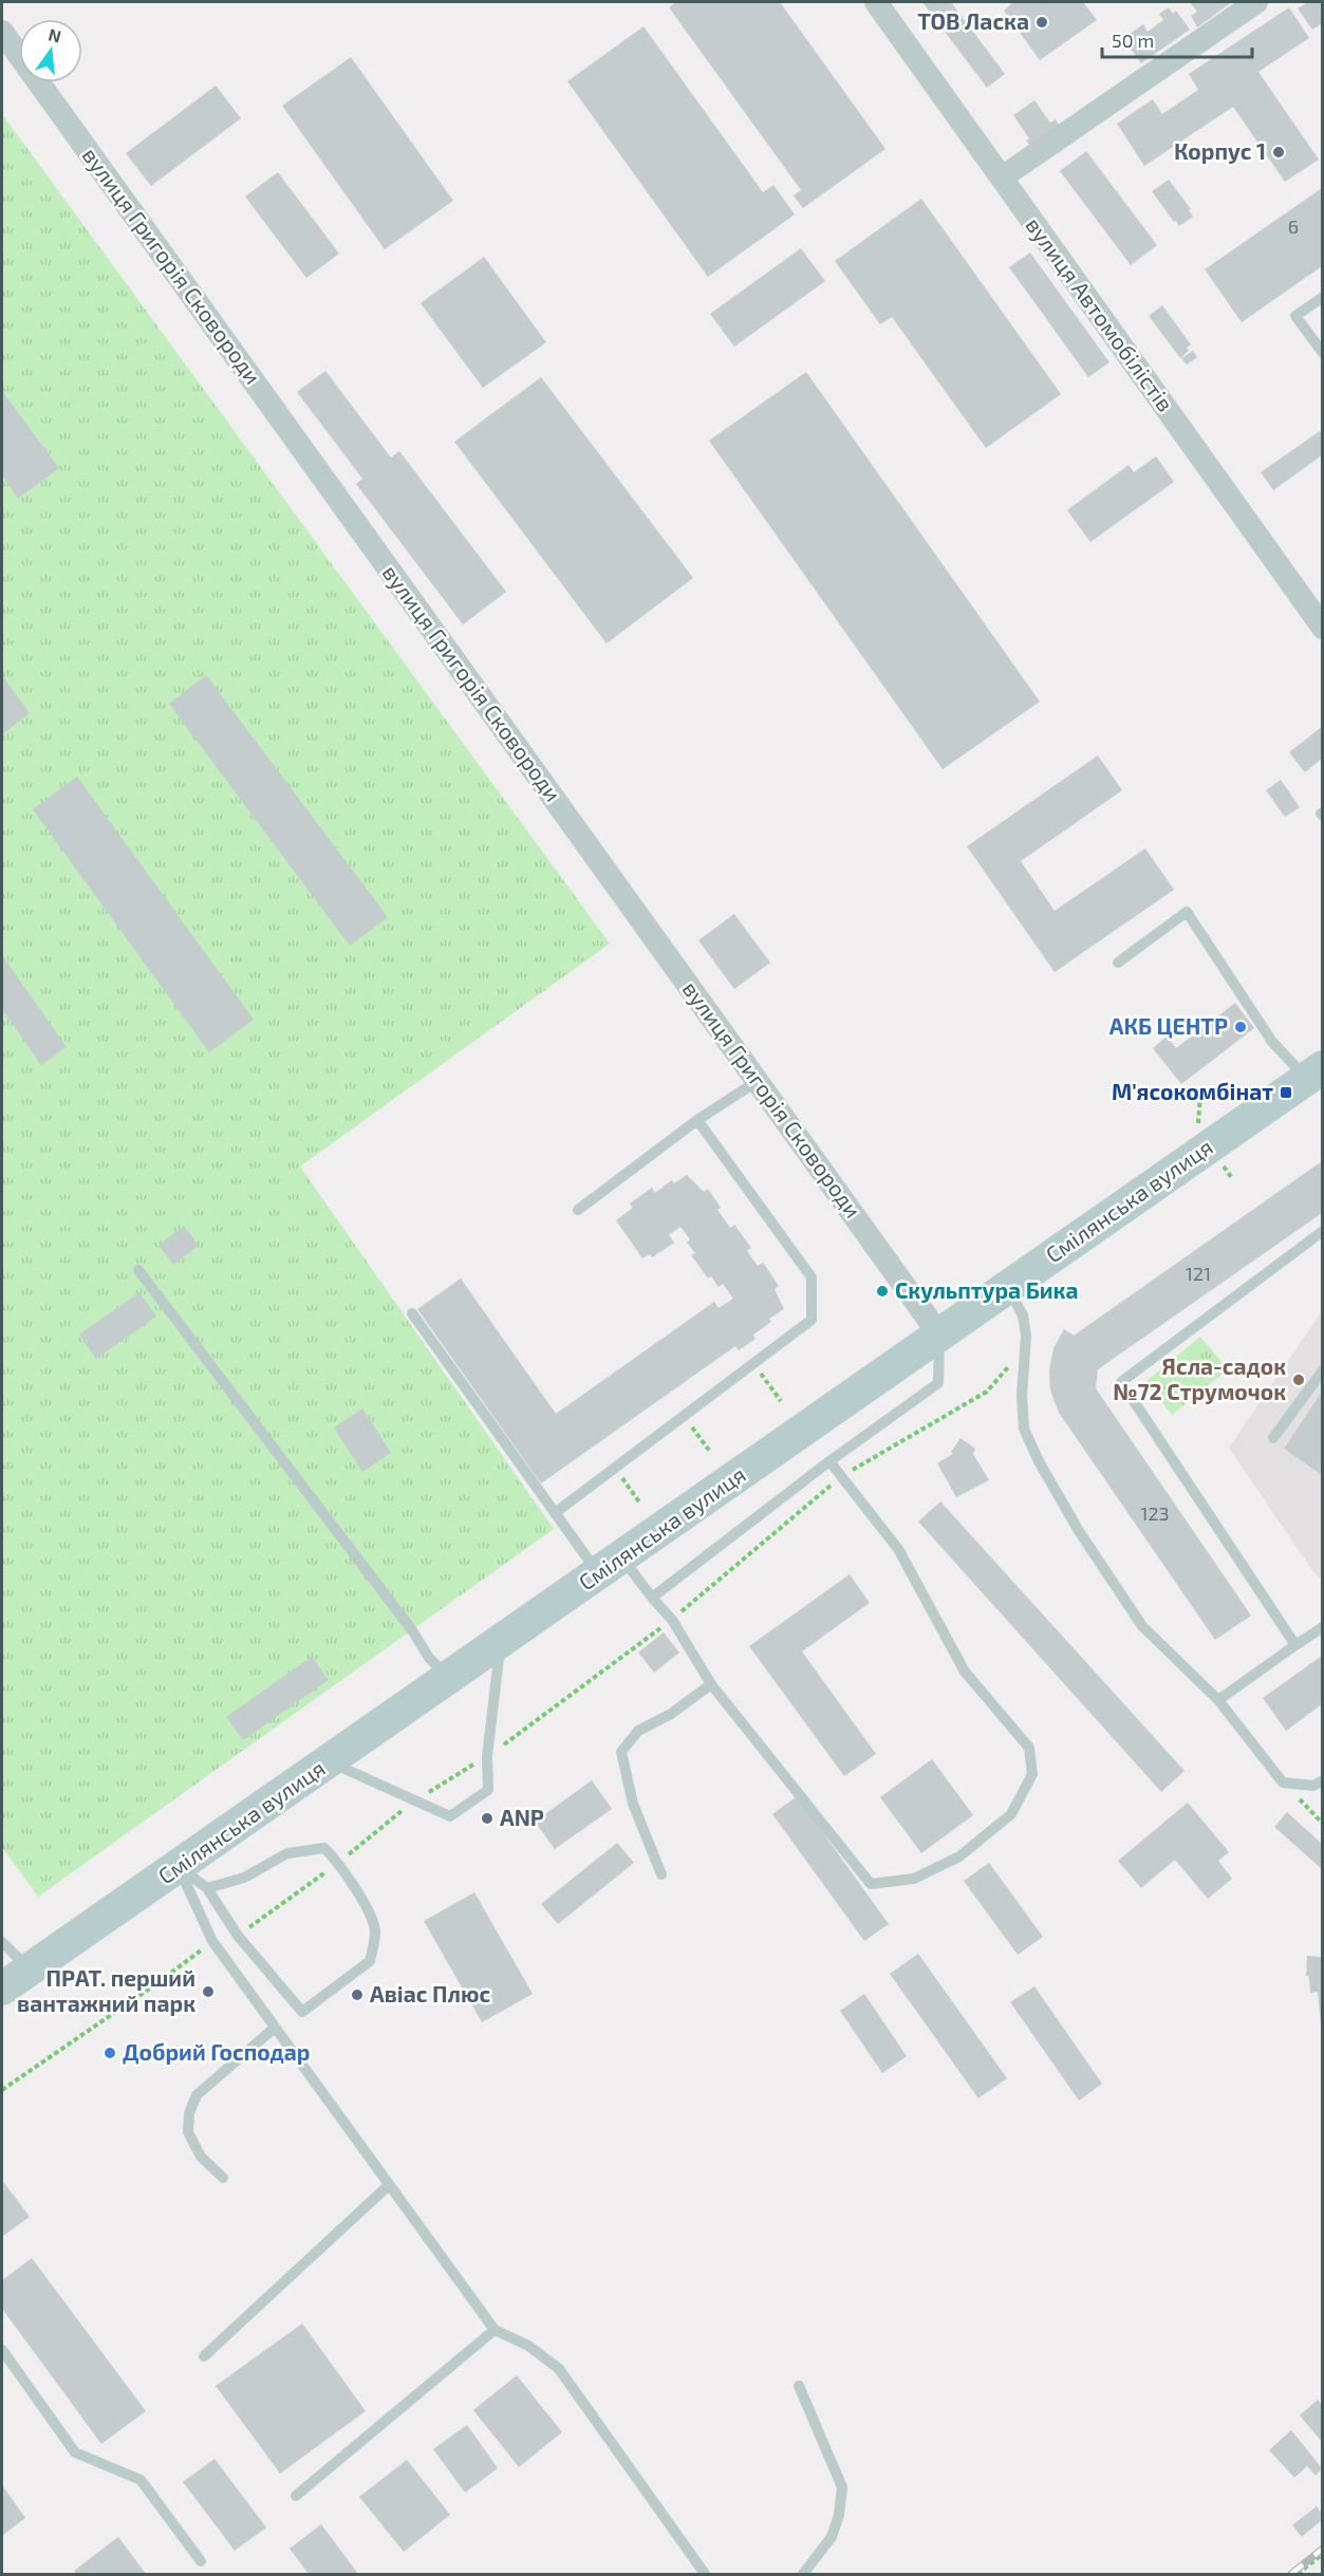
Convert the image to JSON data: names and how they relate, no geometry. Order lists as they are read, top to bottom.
{
  "streets": {
    "main road": ["Смілянська вулиця"],
    "street": ["вулиця Григорія Сковороди", "вулиця Автомобілістів"]
  },
  "crossings": [
    ["вулиця Григорія Сковороди", "Смілянська вулиця"]
  ],
  "places": {
    "other": [
      "ТОВ Ласка",
      "Корпус 1",
      "АКБ ЦЕНТР",
      "Cкульптура Бика",
      "Ясла-садок №72 Струмочок",
      "ANP",
      "ПРАТ. перший вантажний парк",
      "Авіас Плюс",
      "Добрий Господар"
    ],
    "transit": ["М'ясокомбінат"]
  },
  "house_numbers": ["6", "121", "123"],
  "scale_bar": "50 m",
  "north": "top"
}
